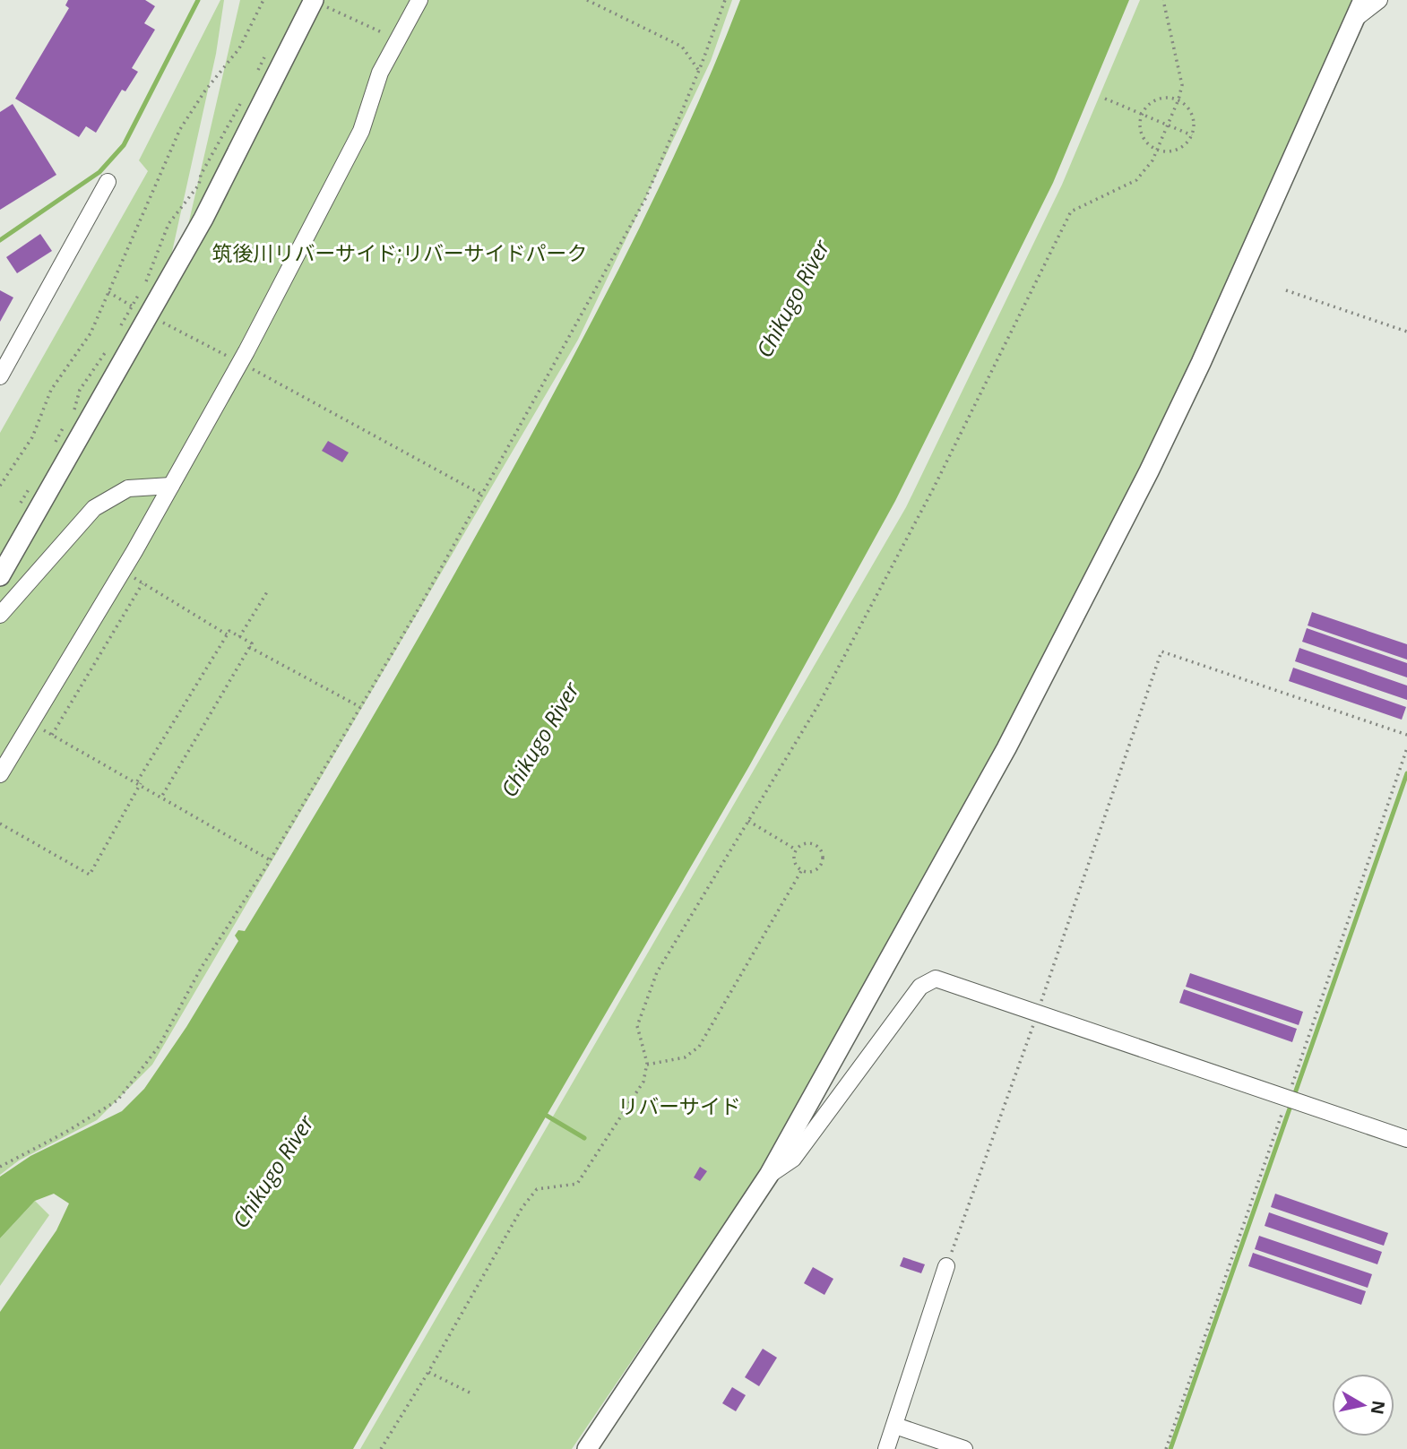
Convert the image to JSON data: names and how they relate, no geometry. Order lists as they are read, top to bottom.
{
  "water": ["Chikugo River"],
  "parks": ["筑後川リバーサイド;リバーサイドパーク", "リバーサイド"],
  "north": "right"
}
